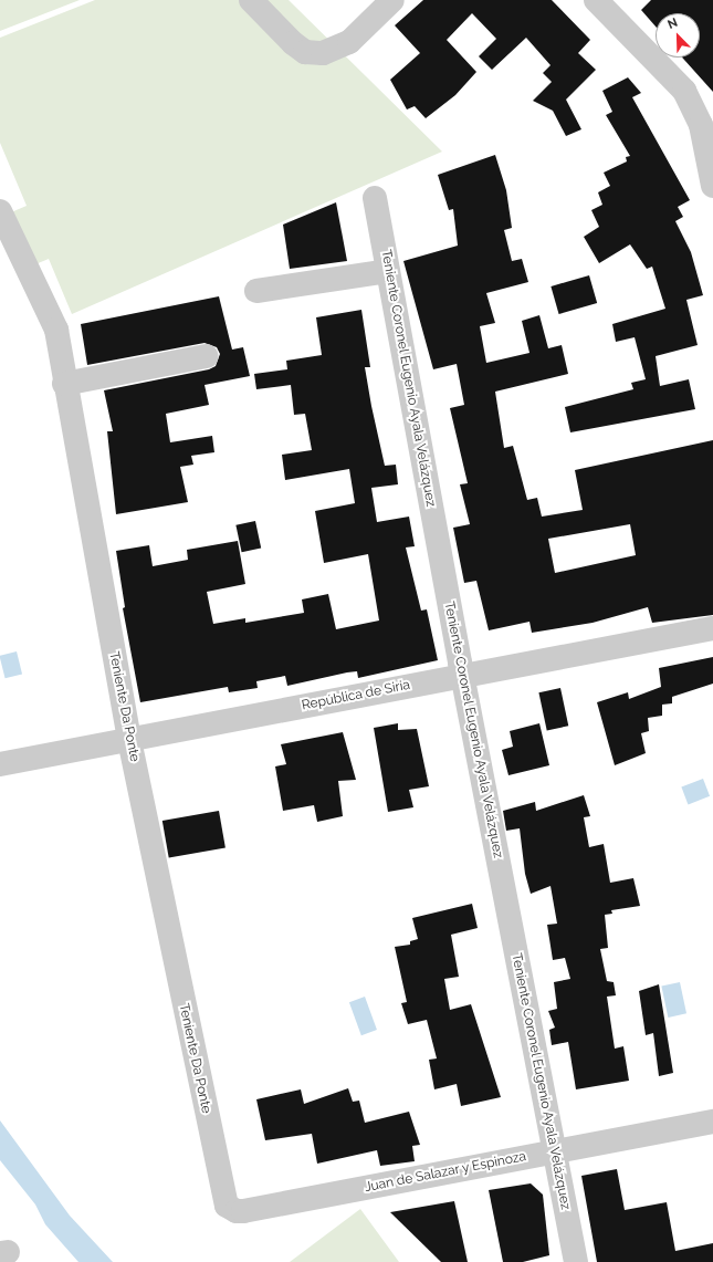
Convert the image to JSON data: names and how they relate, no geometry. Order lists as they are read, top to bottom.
{
  "streets": {
    "street": [
      "Teniente Coronel Eugenio Ayala Velázquez",
      "República de Siria",
      "Teniente Da Ponte",
      "Juan de Salazar y Espinoza"
    ]
  },
  "crossings": [
    ["Teniente Coronel Eugenio Ayala Velázquez", "República de Siria"],
    ["Teniente Coronel Eugenio Ayala Velázquez", "Juan de Salazar y Espinoza"],
    ["República de Siria", "Teniente Da Ponte"],
    ["Teniente Da Ponte", "Juan de Salazar y Espinoza"]
  ],
  "north": "top left"
}
